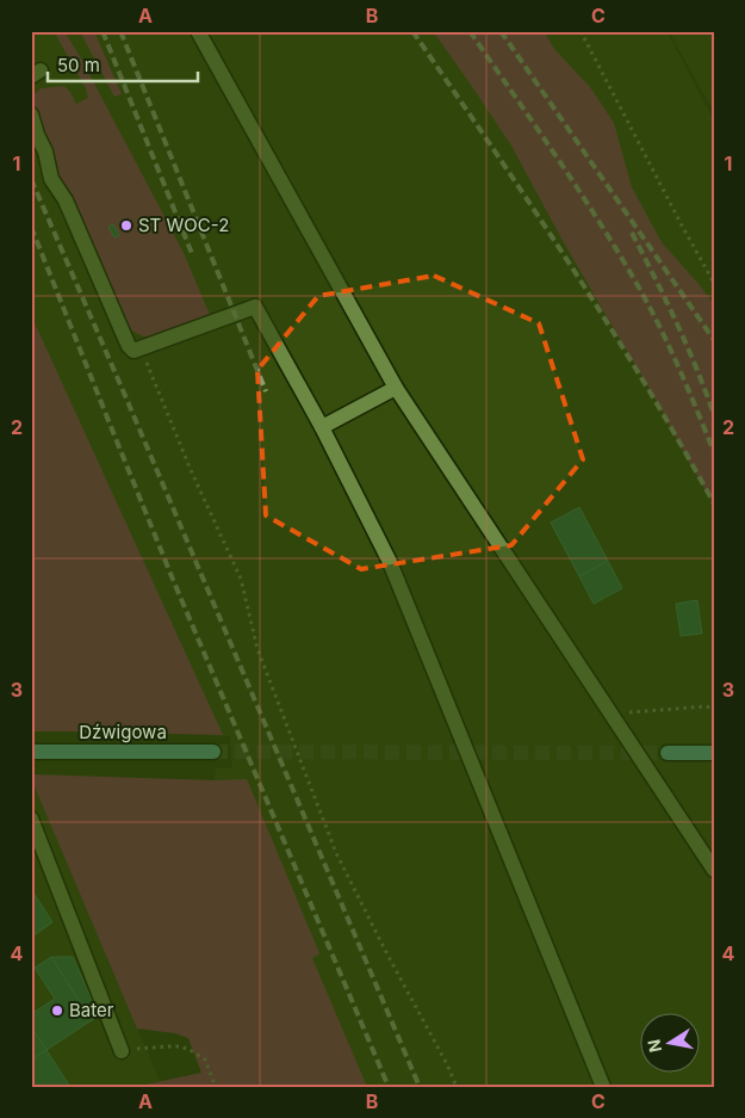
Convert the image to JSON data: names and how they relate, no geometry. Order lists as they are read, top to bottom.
{
  "streets": {
    "main road": ["Dźwigowa"]
  },
  "places": ["ST WOC-2", "Bater"],
  "scale_bar": "50 m",
  "north": "left",
  "grid": {
    "columns": ["A", "B", "C"],
    "rows": [
      "1",
      "2",
      "3",
      "4"
    ]
  }
}
